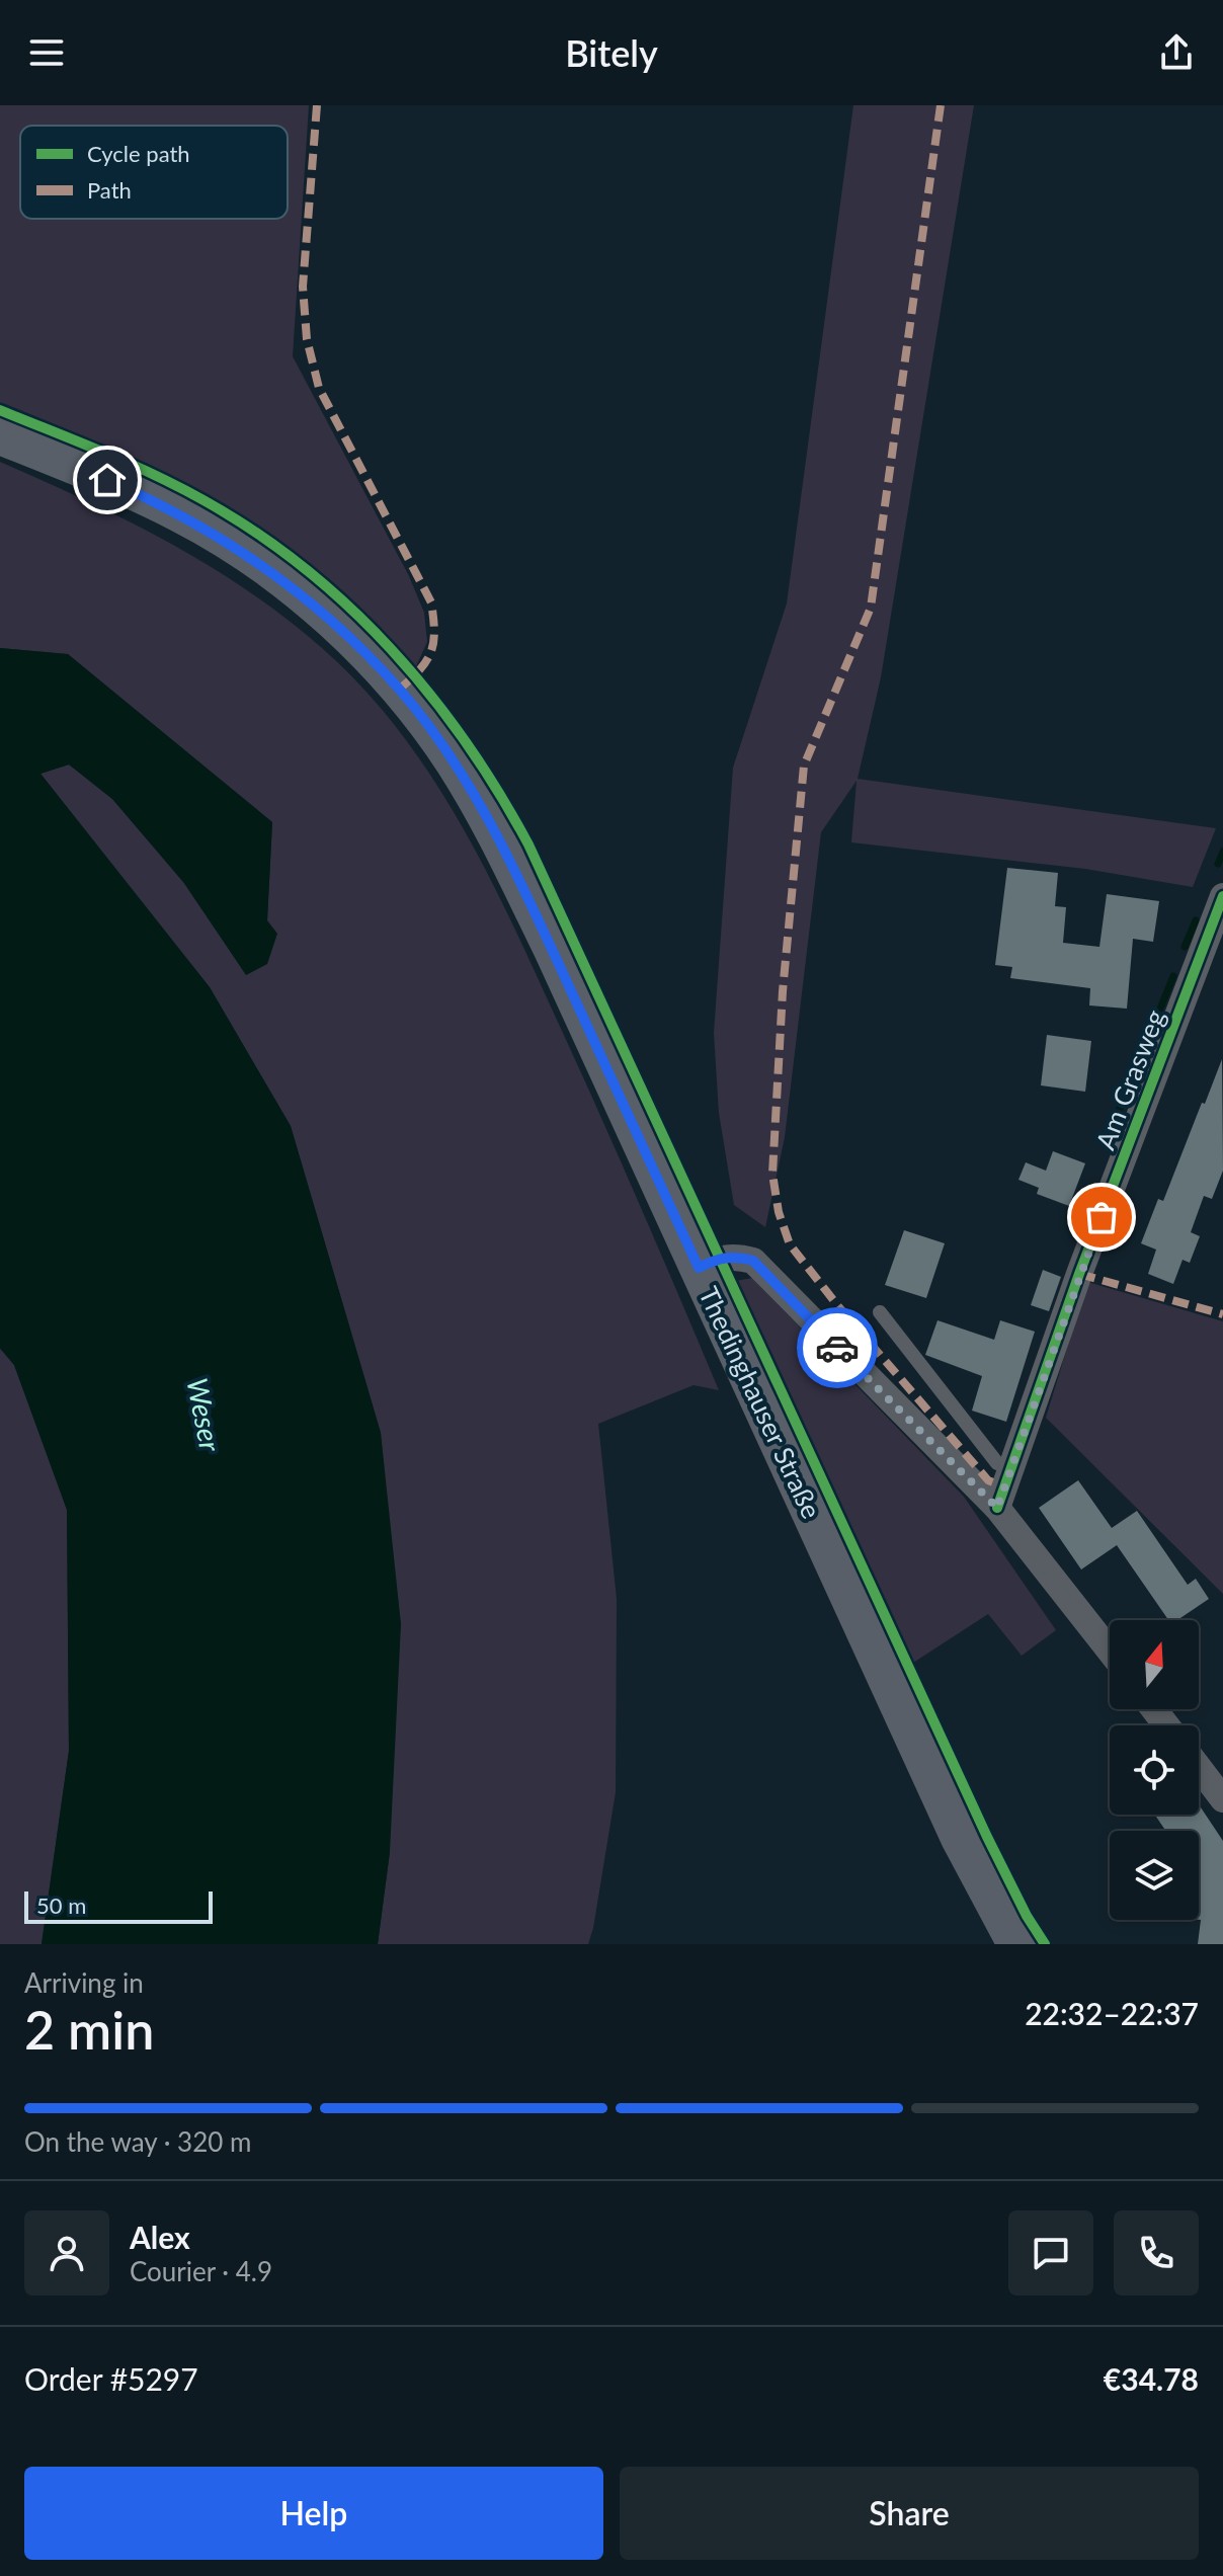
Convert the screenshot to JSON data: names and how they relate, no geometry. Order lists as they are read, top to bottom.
{
  "streets": {
    "main road": ["Thedinghauser Straße"],
    "street": ["Am Grasweg"]
  },
  "water": ["Weser"],
  "legend": ["Cycle path", "Path"],
  "scale_bar": "50 m",
  "north": "top",
  "page": {
    "header": "Bitely",
    "scale": "50 m",
    "heading": ["2 min", "Arriving in", "22:32–22:37"],
    "panel": [
      "Alex",
      "Courier · 4.9",
      "Order #5297",
      "€34.78"
    ],
    "bar": "On the way · 320 m",
    "buttons": ["Help", "Share"]
  }
}
